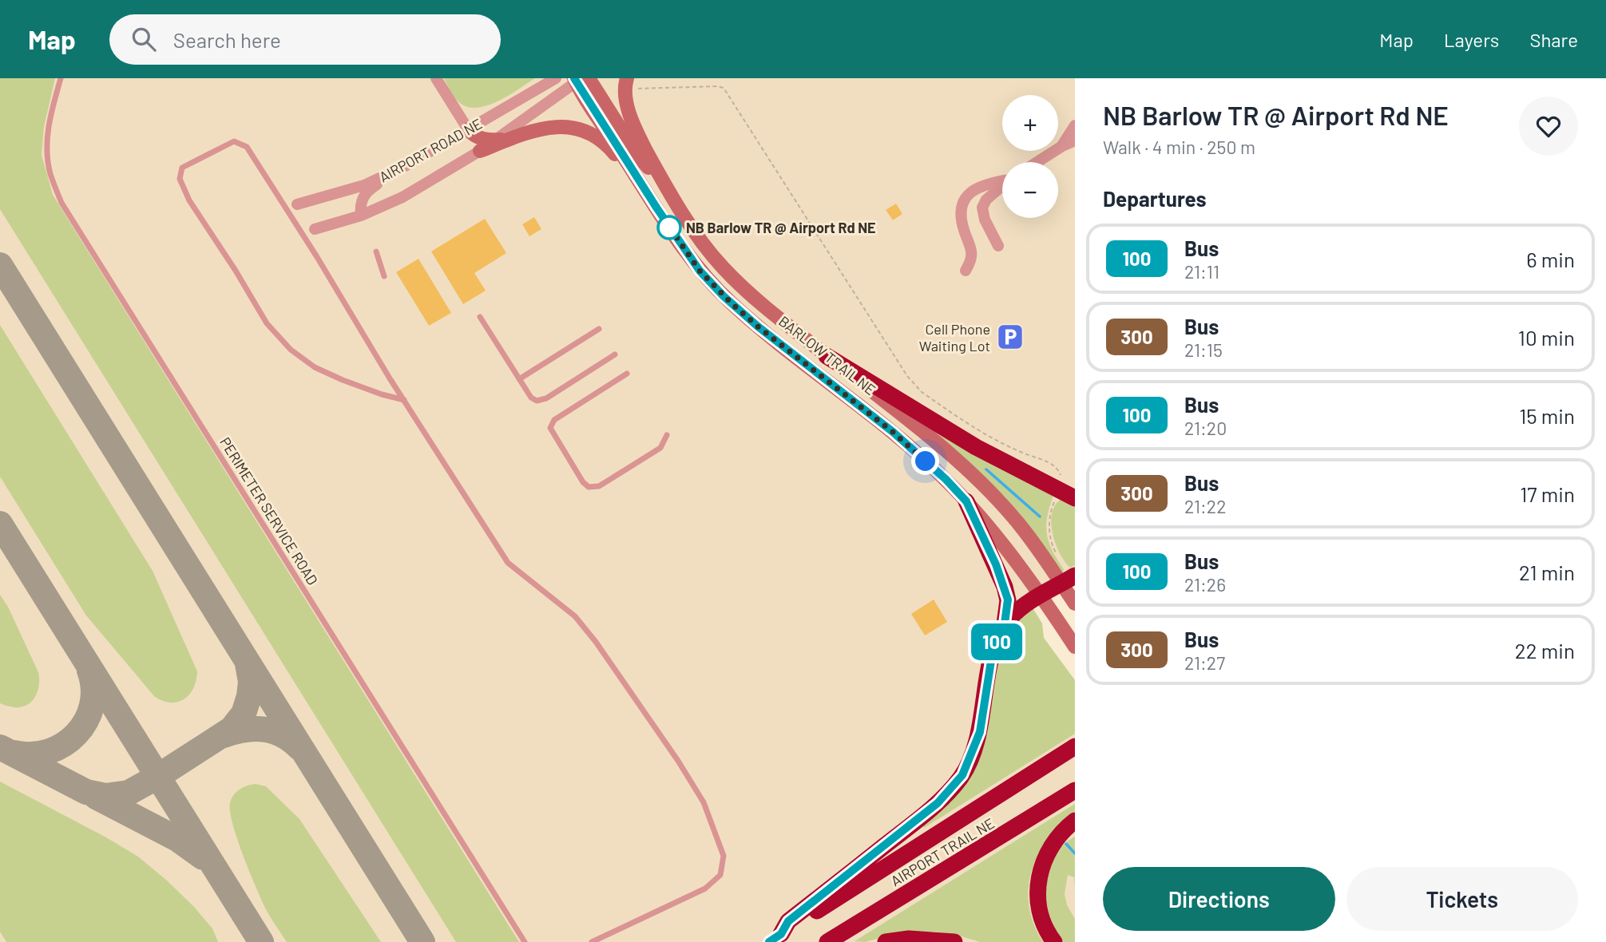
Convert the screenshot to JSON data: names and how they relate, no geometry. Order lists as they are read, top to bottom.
{
  "streets": {
    "highway": ["AIRPORT TRAIL NE"],
    "main road": ["BARLOW TRAIL NE"],
    "street": ["AIRPORT ROAD NE"],
    "lane": ["PERIMETER SERVICE ROAD"]
  },
  "places": {
    "other": ["NB Barlow TR @ Airport Rd NE"],
    "parking": ["Cell Phone Waiting Lot"]
  },
  "lines": ["bus line 100"],
  "page": {
    "header": "Map",
    "search": "Search here",
    "nav": ["Map", "Layers", "Share"],
    "on_map": "100",
    "heading": [
      ["NB Barlow TR @ Airport Rd NE", "Walk · 4 min · 250 m"],
      "Departures"
    ],
    "map_buttons": ["+", "−"],
    "list": [
      {
        "mark": "100",
        "name": "Bus",
        "note": "21:11",
        "value": "6 min"
      },
      {
        "mark": "300",
        "name": "Bus",
        "note": "21:15",
        "value": "10 min"
      },
      {
        "mark": "100",
        "name": "Bus",
        "note": "21:20",
        "value": "15 min"
      },
      {
        "mark": "300",
        "name": "Bus",
        "note": "21:22",
        "value": "17 min"
      },
      {
        "mark": "100",
        "name": "Bus",
        "note": "21:26",
        "value": "21 min"
      },
      {
        "mark": "300",
        "name": "Bus",
        "note": "21:27",
        "value": "22 min"
      }
    ],
    "buttons": ["Directions", "Tickets"]
  }
}
